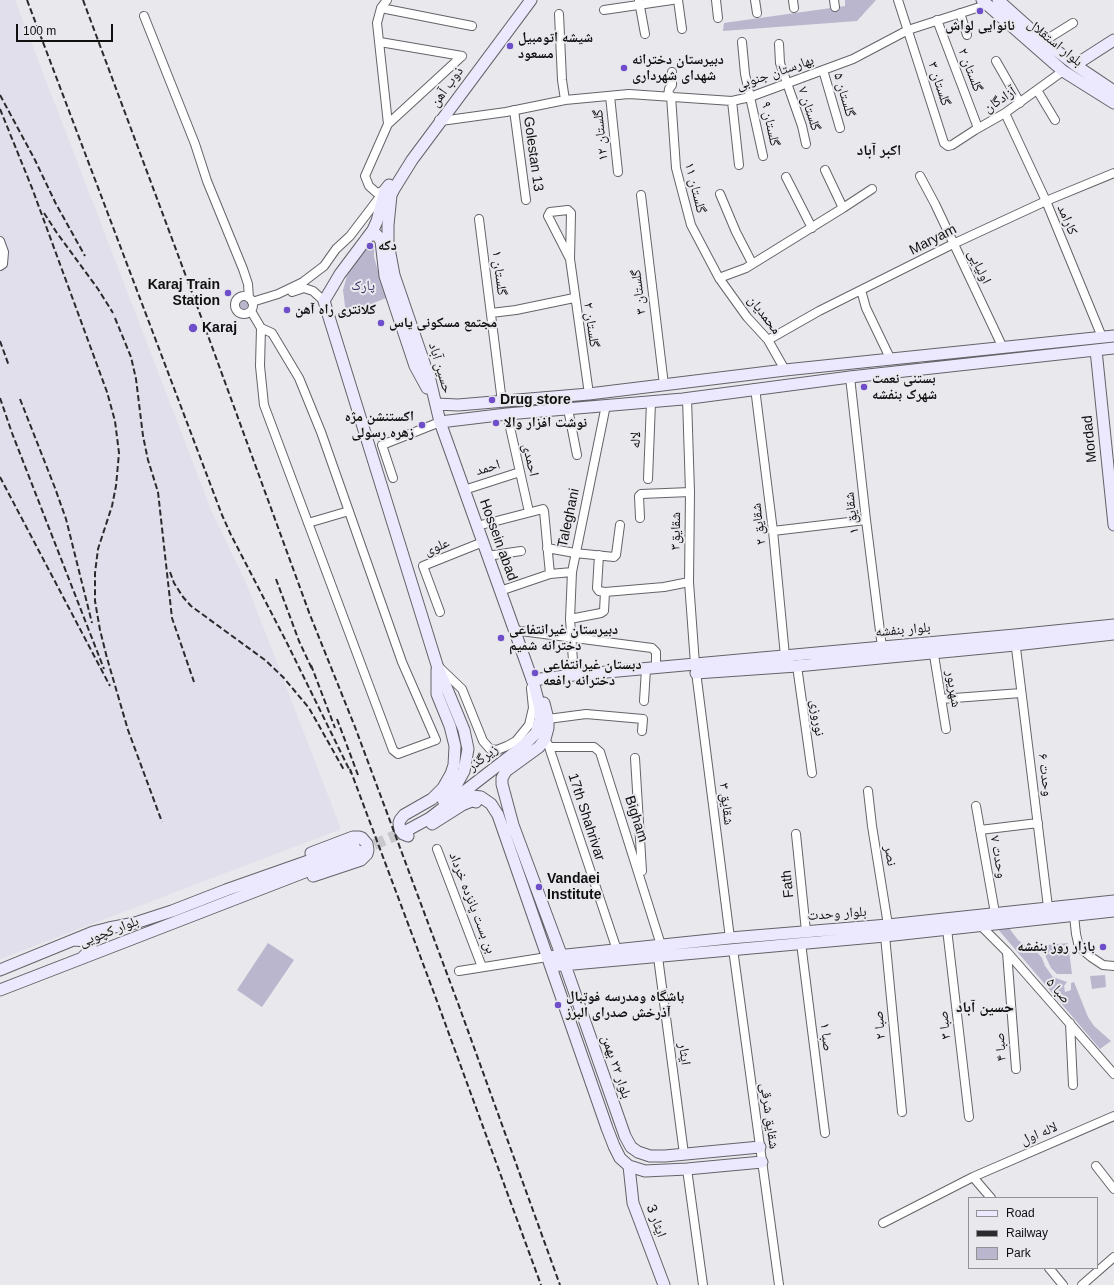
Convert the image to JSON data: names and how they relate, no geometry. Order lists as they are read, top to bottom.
{
  "streets": {
    "main road": [
      "بلوار استقلال",
      "ذوب آهن",
      "حسین آباد",
      "Mordad",
      "Hossein abad",
      "بلوار بنفشه",
      "زیرگذر",
      "بلوار وحدت",
      "بلوار کچویی",
      "بلوار ۲۲ بهمن",
      "ایثار 3"
    ],
    "street": [
      "گلستان ۲",
      "بهارستان جنوبی",
      "گلستان ۳",
      "گلستان ۵",
      "آزادگان",
      "گلستان ۷",
      "گلستان ۹",
      "گلستان ۱۲",
      "Golestan 13",
      "گلستان ۱۱",
      "کارامد",
      "Maryam",
      "اولیایی",
      "گلستان ۱",
      "محمدیان",
      "لاله",
      "احمدی",
      "احمد",
      "شقایق ۱",
      "Taleghani",
      "شقایق ۲",
      "شقایق۳",
      "علوی",
      "شهریور",
      "نوروزی",
      "وحدت ۶",
      "شقایق ۳",
      "17th Shahrivar",
      "Bigham",
      "نصر",
      "وحدت ۷",
      "Fath",
      "بن بست پانزده خرداد",
      "صبا ۵",
      "صبا ۲",
      "صبا ۳",
      "صبا ۱",
      "صبا ۴",
      "ایثار",
      "شقایق شرقی",
      "لاله اول"
    ]
  },
  "crossings": [
    ["بلوار استقلال", "بهارستان جنوبی"],
    ["بلوار استقلال", "آزادگان"],
    ["گلستان ۲", "بهارستان جنوبی"],
    ["گلستان ۲", "آزادگان"],
    ["بهارستان جنوبی", "گلستان ۳"],
    ["بهارستان جنوبی", "ذوب آهن"],
    ["بهارستان جنوبی", "گلستان ۵"],
    ["بهارستان جنوبی", "گلستان ۷"],
    ["بهارستان جنوبی", "گلستان ۹"],
    ["بهارستان جنوبی", "گلستان ۱۲"],
    ["بهارستان جنوبی", "Golestan 13"],
    ["بهارستان جنوبی", "گلستان ۱۱"],
    ["گلستان ۳", "آزادگان"],
    ["ذوب آهن", "حسین آباد"],
    ["آزادگان", "کارامد"],
    ["گلستان ۱۱", "محمدیان"],
    ["کارامد", "Maryam"],
    ["Maryam", "اولیایی"],
    ["Maryam", "محمدیان"],
    ["حسین آباد", "Hossein abad"],
    ["احمدی", "احمد"],
    ["احمد", "Hossein abad"],
    ["شقایق ۱", "بلوار بنفشه"],
    ["Taleghani", "بلوار بنفشه"],
    ["شقایق ۲", "بلوار بنفشه"],
    ["شقایق۳", "بلوار بنفشه"],
    ["شقایق۳", "شقایق ۳"],
    ["Hossein abad", "علوی"],
    ["Hossein abad", "بلوار بنفشه"],
    ["Hossein abad", "زیرگذر"],
    ["بلوار بنفشه", "شهریور"],
    ["بلوار بنفشه", "نوروزی"],
    ["بلوار بنفشه", "زیرگذر"],
    ["بلوار بنفشه", "وحدت ۶"],
    ["بلوار بنفشه", "شقایق ۳"],
    ["زیرگذر", "بلوار ۲۲ بهمن"],
    ["وحدت ۶", "بلوار وحدت"],
    ["شقایق ۳", "بلوار وحدت"],
    ["17th Shahrivar", "Bigham"],
    ["17th Shahrivar", "بلوار وحدت"],
    ["17th Shahrivar", "بلوار ۲۲ بهمن"],
    ["Bigham", "بلوار وحدت"],
    ["Bigham", "بلوار ۲۲ بهمن"],
    ["نصر", "بلوار وحدت"],
    ["وحدت ۷", "بلوار وحدت"],
    ["Fath", "بلوار وحدت"],
    ["بلوار وحدت", "صبا ۵"],
    ["بلوار وحدت", "صبا ۲"],
    ["بلوار وحدت", "صبا ۳"],
    ["بلوار وحدت", "صبا ۱"],
    ["بلوار وحدت", "ایثار"],
    ["بلوار وحدت", "بلوار ۲۲ بهمن"],
    ["بلوار وحدت", "شقایق شرقی"],
    ["صبا ۵", "صبا ۴"],
    ["ایثار", "بلوار ۲۲ بهمن"],
    ["بلوار ۲۲ بهمن", "شقایق شرقی"],
    ["بلوار ۲۲ بهمن", "ایثار 3"]
  ],
  "districts": ["اکبر آباد", "حسین آباد"],
  "parks": ["پارک"],
  "places": [
    "نانوایی لواش",
    "شیشه اتومبیل مسعود",
    "دبیرستان دخترانه شهدای شهرداری",
    "دکه",
    "Karaj Train Station",
    "کلانتری راه آهن",
    "مجتمع مسکونی یاس",
    "Karaj",
    "بستنی نعمت شهرک بنفشه",
    "Drug store",
    "نوشت افزار والا",
    "اکستنشن مژه زهره رسولی",
    "دبیرستان غیرانتفاعی دخترانه شمیم",
    "دبستان غیرانتفاعی دخترانه رافعه",
    "Vandaei Institute",
    "بازار روز بنفشه",
    "باشگاه ومدرسه فوتبال آذرخش صدرای البرز"
  ],
  "legend": ["Road", "Railway", "Park"],
  "scale_bar": "100 m"
}
